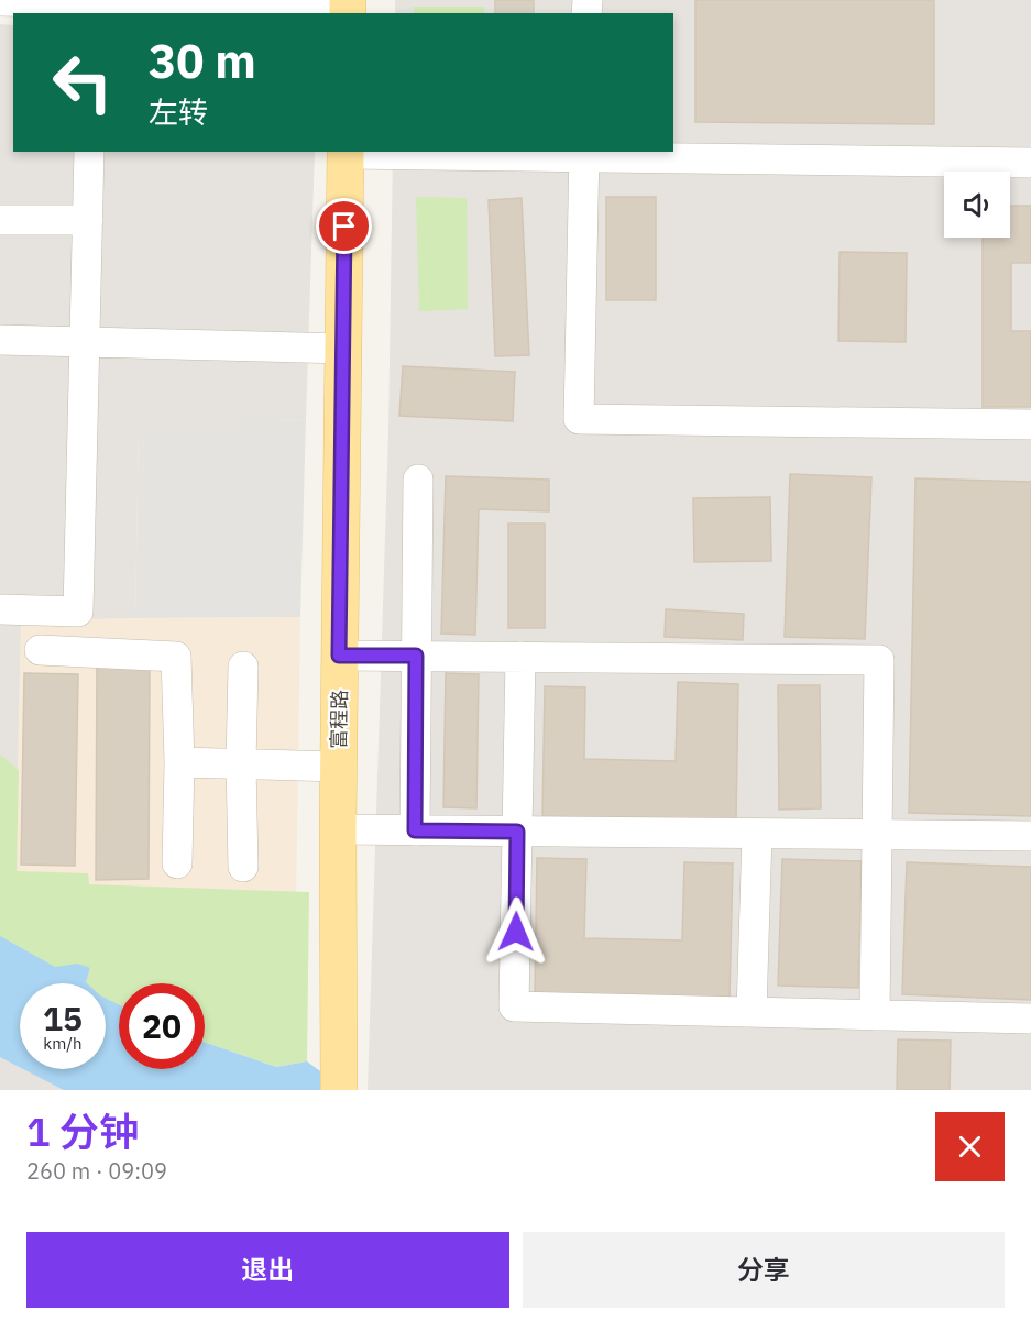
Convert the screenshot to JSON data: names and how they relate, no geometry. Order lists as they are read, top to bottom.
{
  "streets": {
    "main road": ["富程路"]
  },
  "page": {
    "turn": ["30 m", "左转"],
    "speed": "15 km/h",
    "limit": "20",
    "heading": ["1 分钟", "260 m · 09:09"],
    "buttons": ["退出", "分享"]
  }
}
